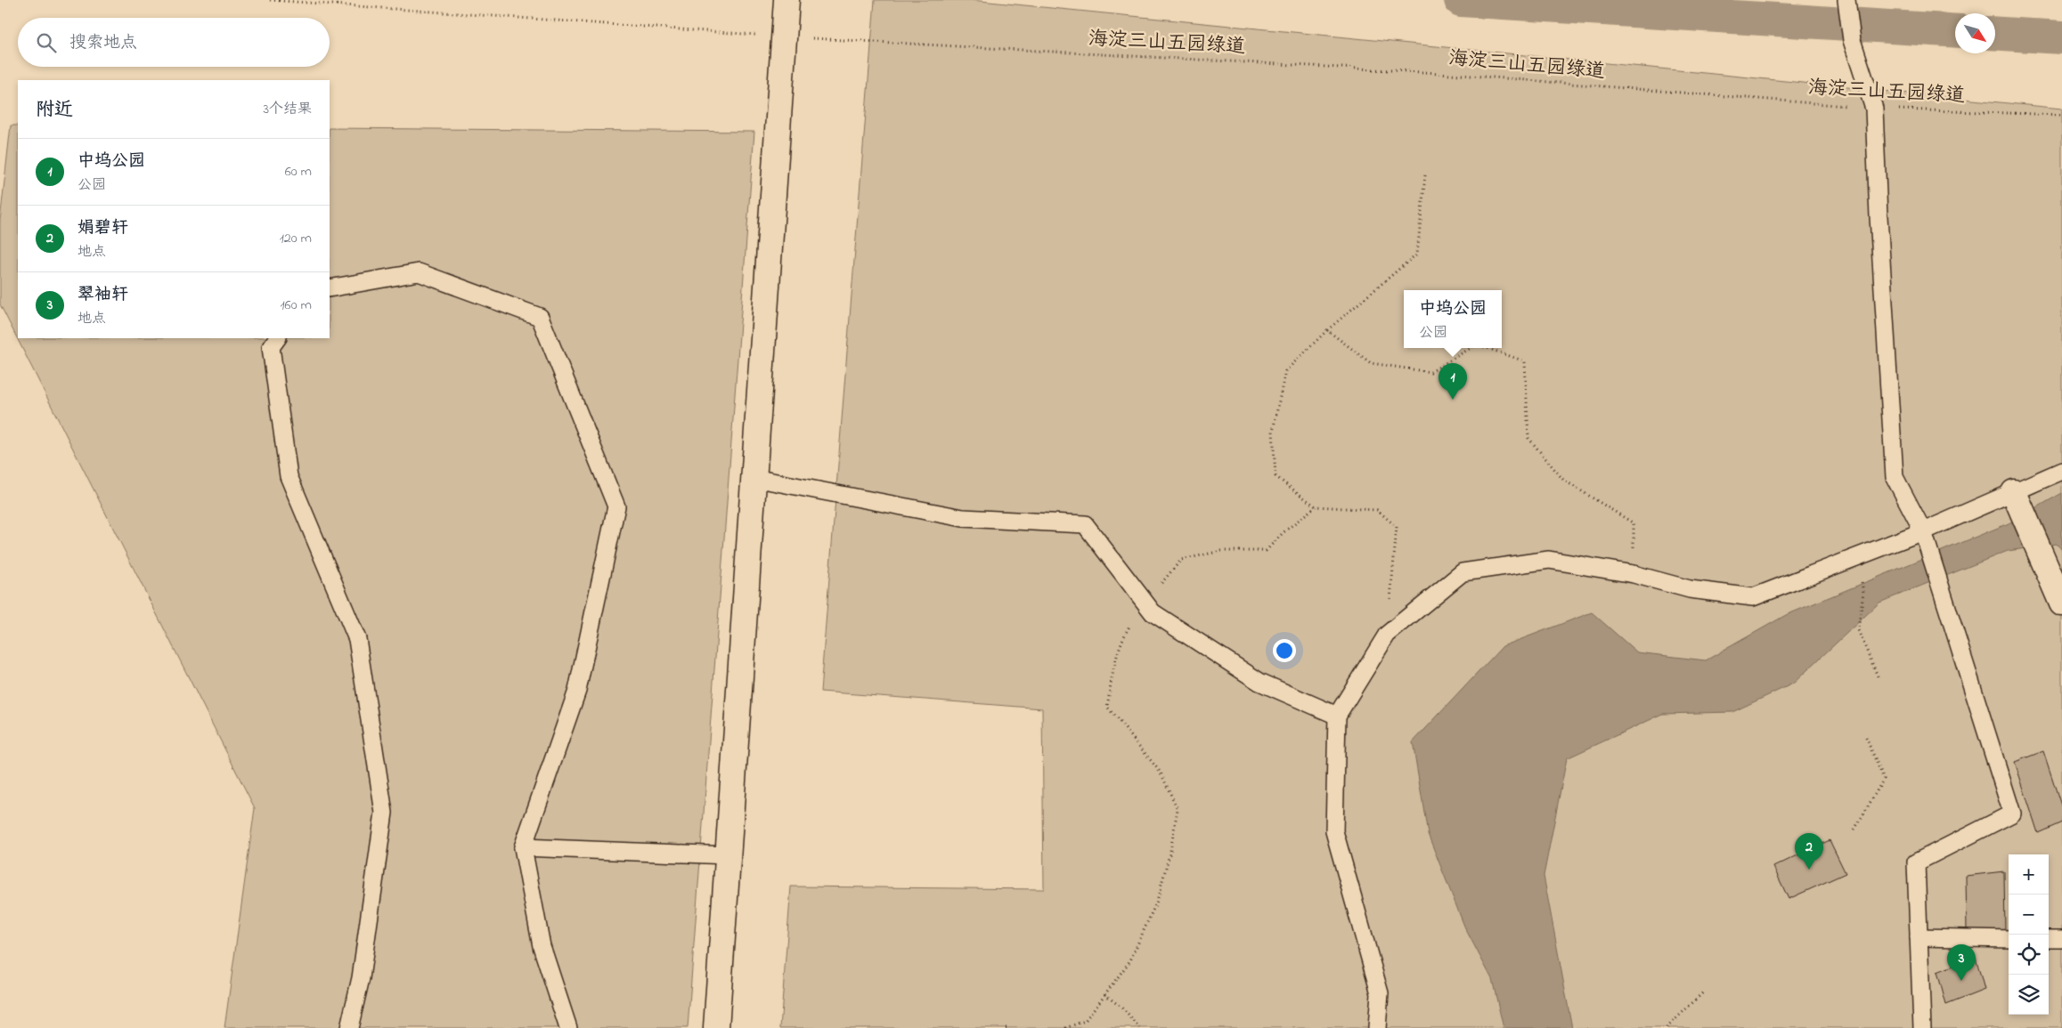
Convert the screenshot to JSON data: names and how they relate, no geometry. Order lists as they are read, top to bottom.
{
  "streets": {
    "path": ["海淀三山五园绿道"]
  },
  "north": "bottom right",
  "page": {
    "search": "搜索地点",
    "heading": ["附近", "3个结果"],
    "list": [
      {
        "mark": "1",
        "name": "中坞公园",
        "note": "公园",
        "value": "60 m"
      },
      {
        "mark": "2",
        "name": "娟碧轩",
        "note": "地点",
        "value": "120 m"
      },
      {
        "mark": "3",
        "name": "翠袖轩",
        "note": "地点",
        "value": "160 m"
      }
    ],
    "popup": ["中坞公园", "公园"],
    "pins": ["1", "2", "3"],
    "map_buttons": ["+", "−"]
  }
}
